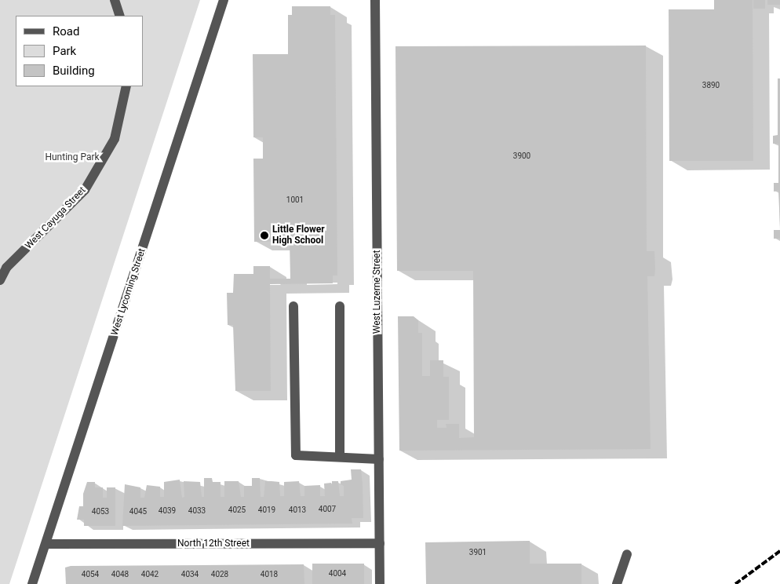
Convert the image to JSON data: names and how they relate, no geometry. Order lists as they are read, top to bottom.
{
  "streets": {
    "street": [
      "West Cayuga Street",
      "West Lycoming Street",
      "West Luzerne Street",
      "North 12th Street"
    ]
  },
  "crossings": [
    ["West Lycoming Street", "North 12th Street"],
    ["West Luzerne Street", "North 12th Street"]
  ],
  "parks": ["Hunting Park"],
  "places": ["Little Flower High School"],
  "house_numbers": [
    "3890",
    "3900",
    "1001",
    "4007",
    "4025",
    "4019",
    "4013",
    "4039",
    "4033",
    "4053",
    "4045",
    "3901",
    "4004",
    "4054",
    "4048",
    "4042",
    "4034",
    "4028",
    "4018"
  ],
  "legend": ["Road", "Park", "Building"]
}
